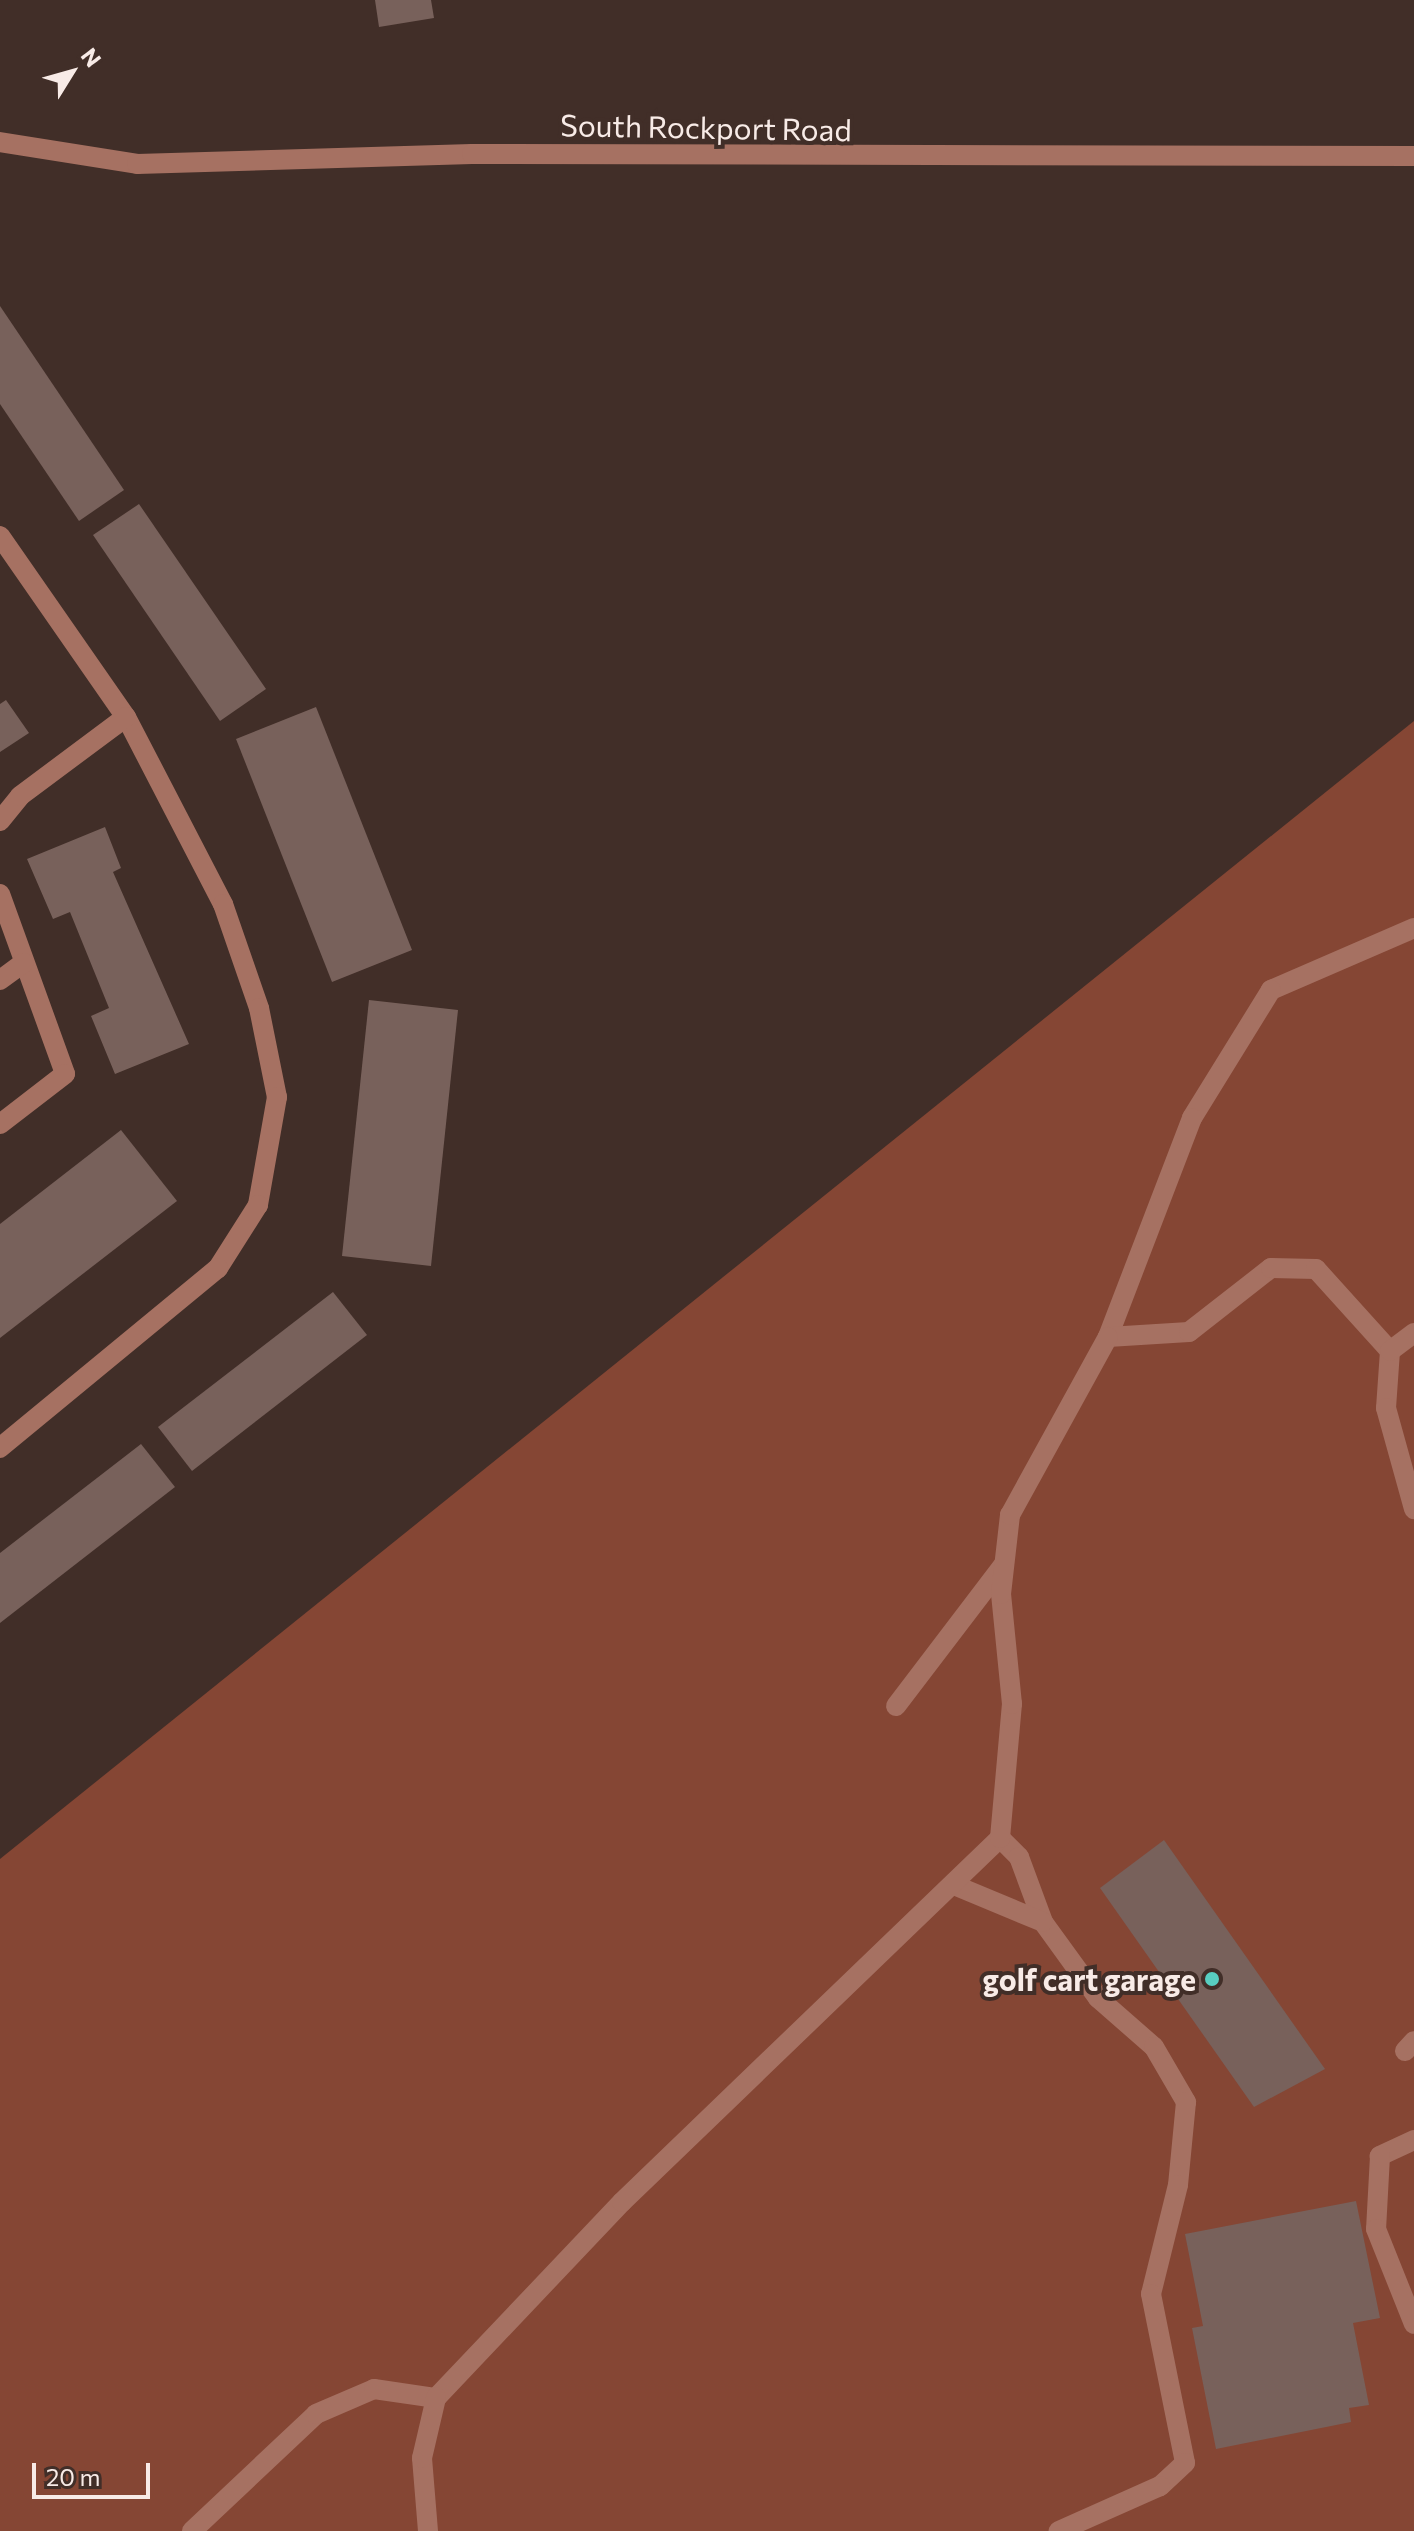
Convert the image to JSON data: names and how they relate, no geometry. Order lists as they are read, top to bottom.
{
  "streets": {
    "street": ["South Rockport Road"]
  },
  "places": ["golf cart garage"],
  "scale_bar": "20 m",
  "north": "top right"
}
